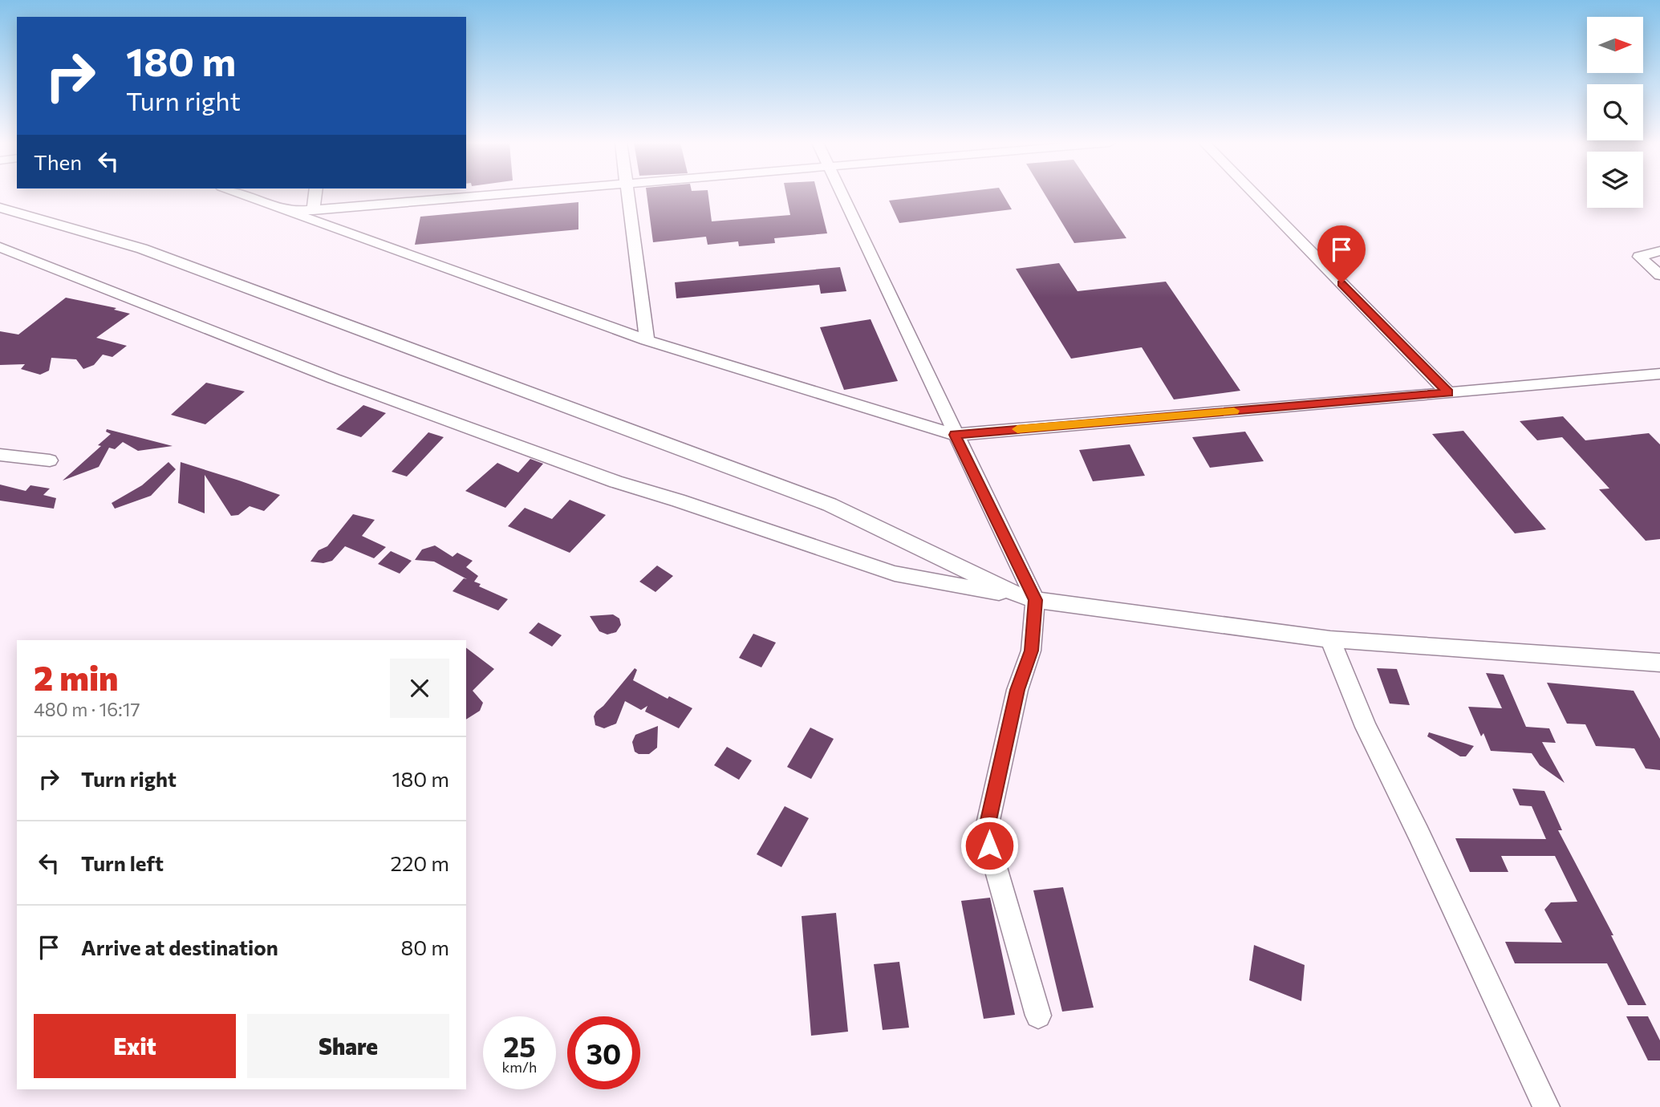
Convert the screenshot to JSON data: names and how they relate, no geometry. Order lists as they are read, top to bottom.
{
  "north": "right",
  "page": {
    "turn": ["180 m", "Turn right"],
    "then": "Then",
    "heading": ["2 min", "480 m · 16:17"],
    "list": [
      {
        "name": "Turn right",
        "value": "180 m"
      },
      {
        "name": "Turn left",
        "value": "220 m"
      },
      {
        "name": "Arrive at destination",
        "value": "80 m"
      }
    ],
    "buttons": ["Exit", "Share"],
    "speed": "25 km/h",
    "limit": "30"
  }
}
